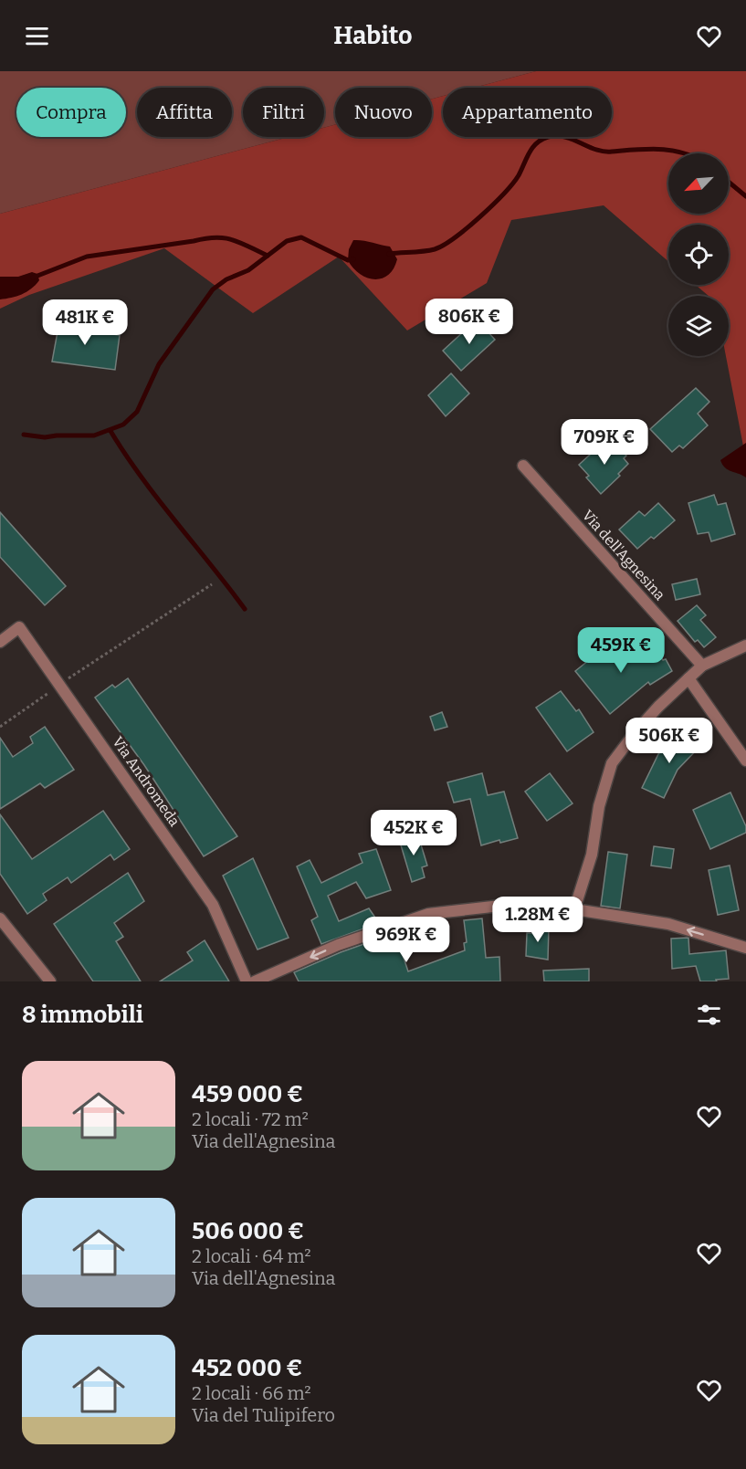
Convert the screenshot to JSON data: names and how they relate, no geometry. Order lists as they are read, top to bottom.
{
  "streets": {
    "street": ["Via dell'Agnesina", "Via Andromeda"]
  },
  "north": "bottom left",
  "page": {
    "header": "Habito",
    "chip": [
      "Compra",
      "Affitta",
      "Filtri",
      "Nuovo",
      "Appartamento"
    ],
    "price": [
      "806K €",
      "481K €",
      "709K €",
      "459K €",
      "506K €",
      "452K €",
      "1.28M €",
      "969K €"
    ],
    "heading": "8 immobili",
    "list": [
      {
        "name": "459 000 €",
        "note": "2 locali · 72 m² · Via dell'Agnesina"
      },
      {
        "name": "506 000 €",
        "note": "2 locali · 64 m² · Via dell'Agnesina"
      },
      {
        "name": "452 000 €",
        "note": "2 locali · 66 m² · Via del Tulipifero"
      }
    ]
  }
}
